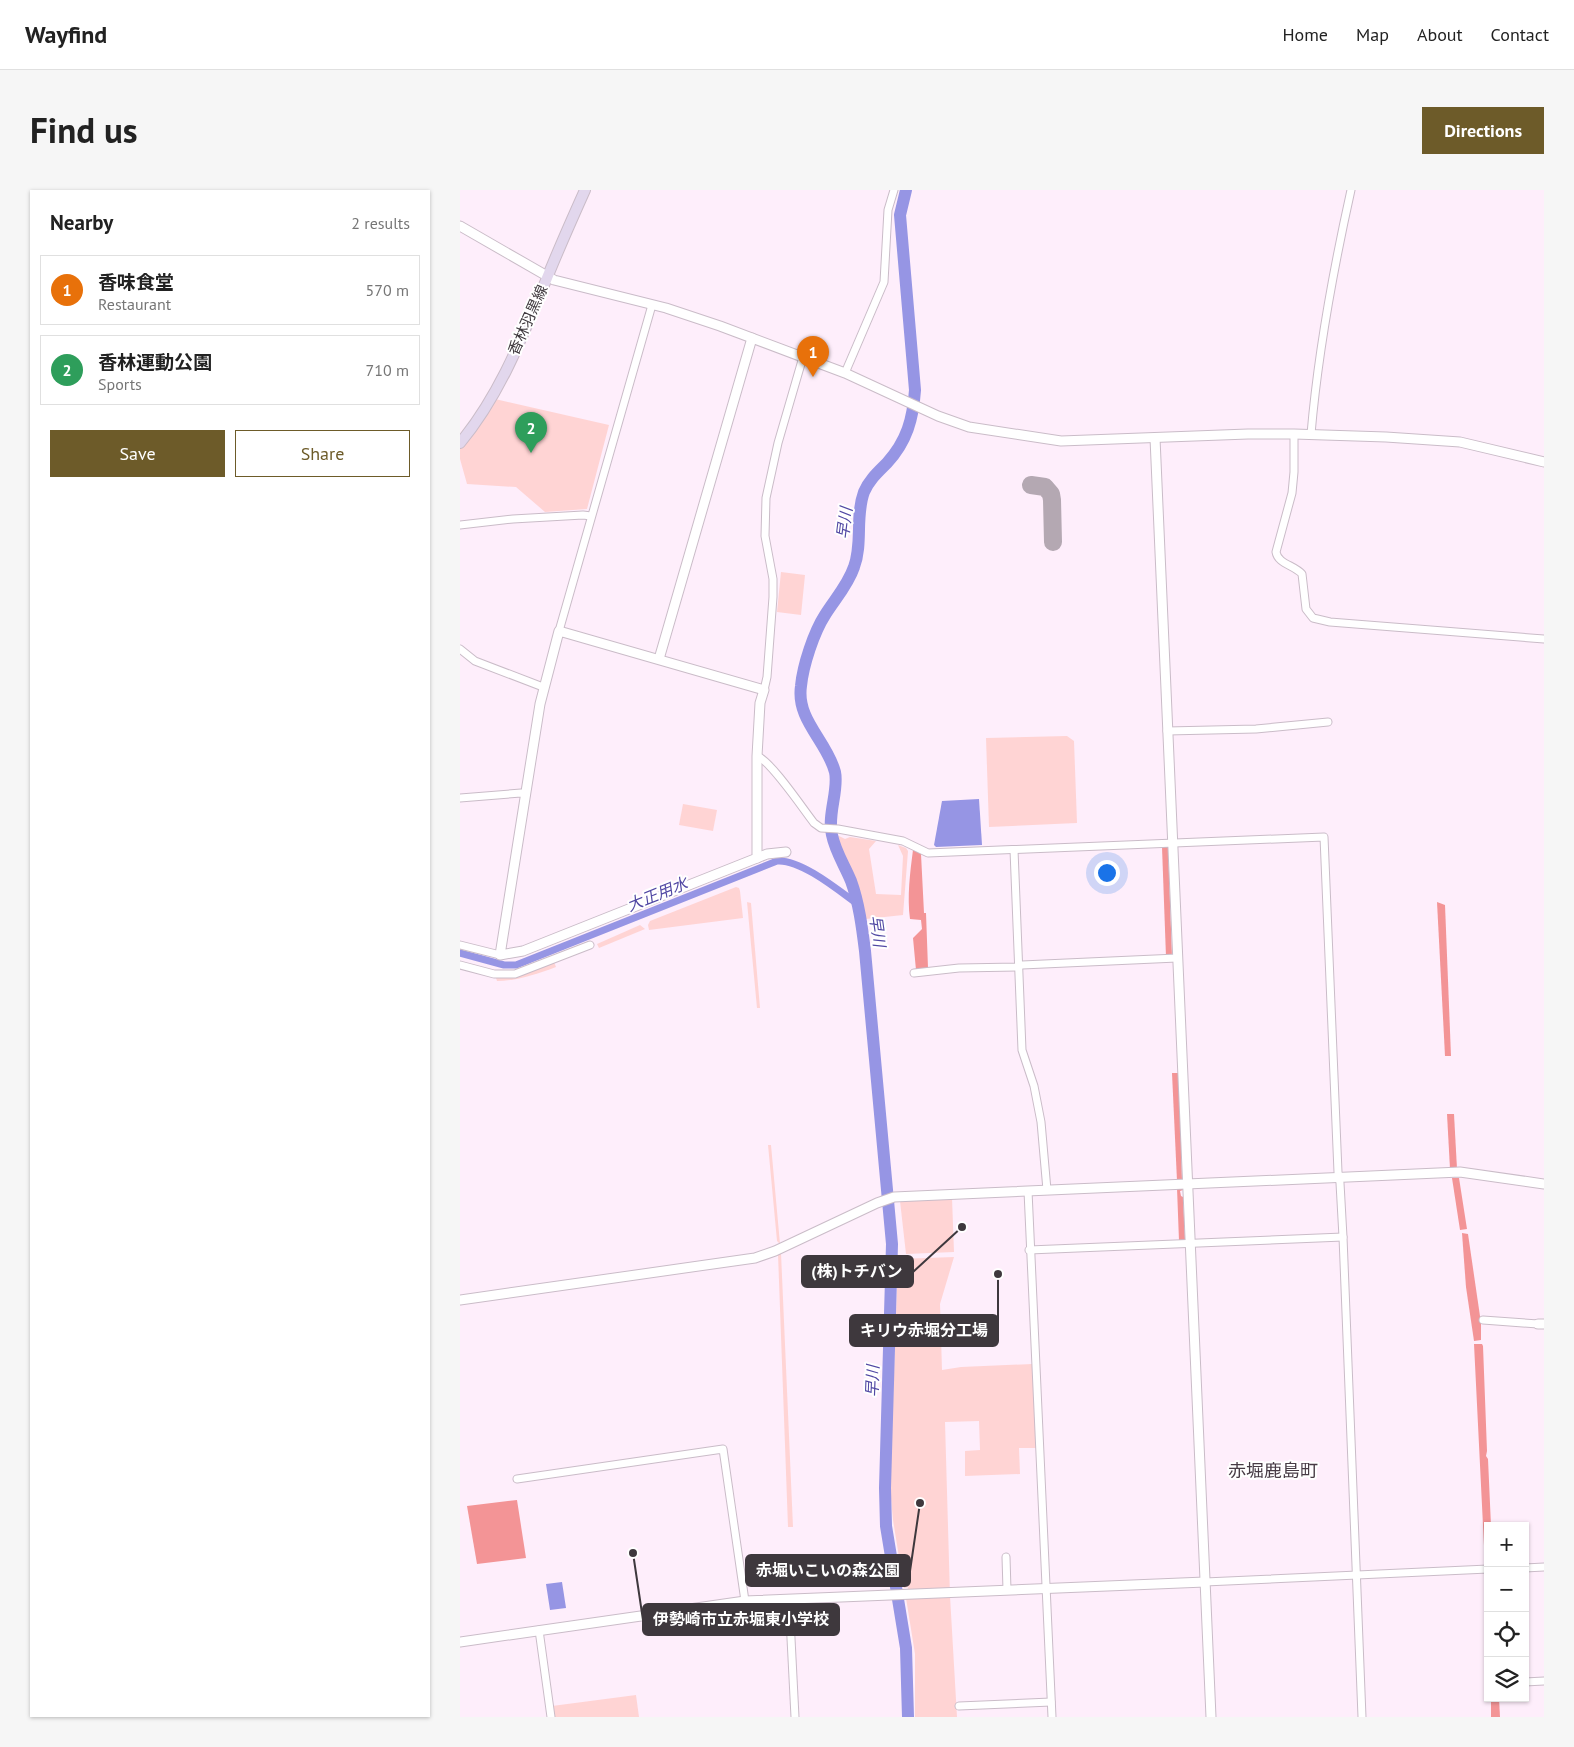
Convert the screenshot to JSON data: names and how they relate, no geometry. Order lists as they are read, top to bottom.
{
  "streets": {
    "main road": ["香林羽黒線"]
  },
  "districts": ["赤堀鹿島町"],
  "water": ["早川", "大正用水"],
  "places": [
    "(株)トチバン",
    "キリウ赤堀分工場",
    "赤堀いこいの森公園",
    "伊勢崎市立赤堀東小学校"
  ],
  "page": {
    "header": "Wayfind",
    "nav": [
      "Home",
      "Map",
      "About",
      "Contact"
    ],
    "title": "Find us",
    "buttons": [
      "Directions",
      ["Save", "Share"]
    ],
    "heading": ["Nearby", "2 results"],
    "list": [
      {
        "mark": "1",
        "name": "香味食堂",
        "note": "Restaurant",
        "value": "570 m"
      },
      {
        "mark": "2",
        "name": "香林運動公園",
        "note": "Sports",
        "value": "710 m"
      }
    ],
    "pins": ["1", "2"],
    "map_buttons": ["+", "−"]
  }
}
